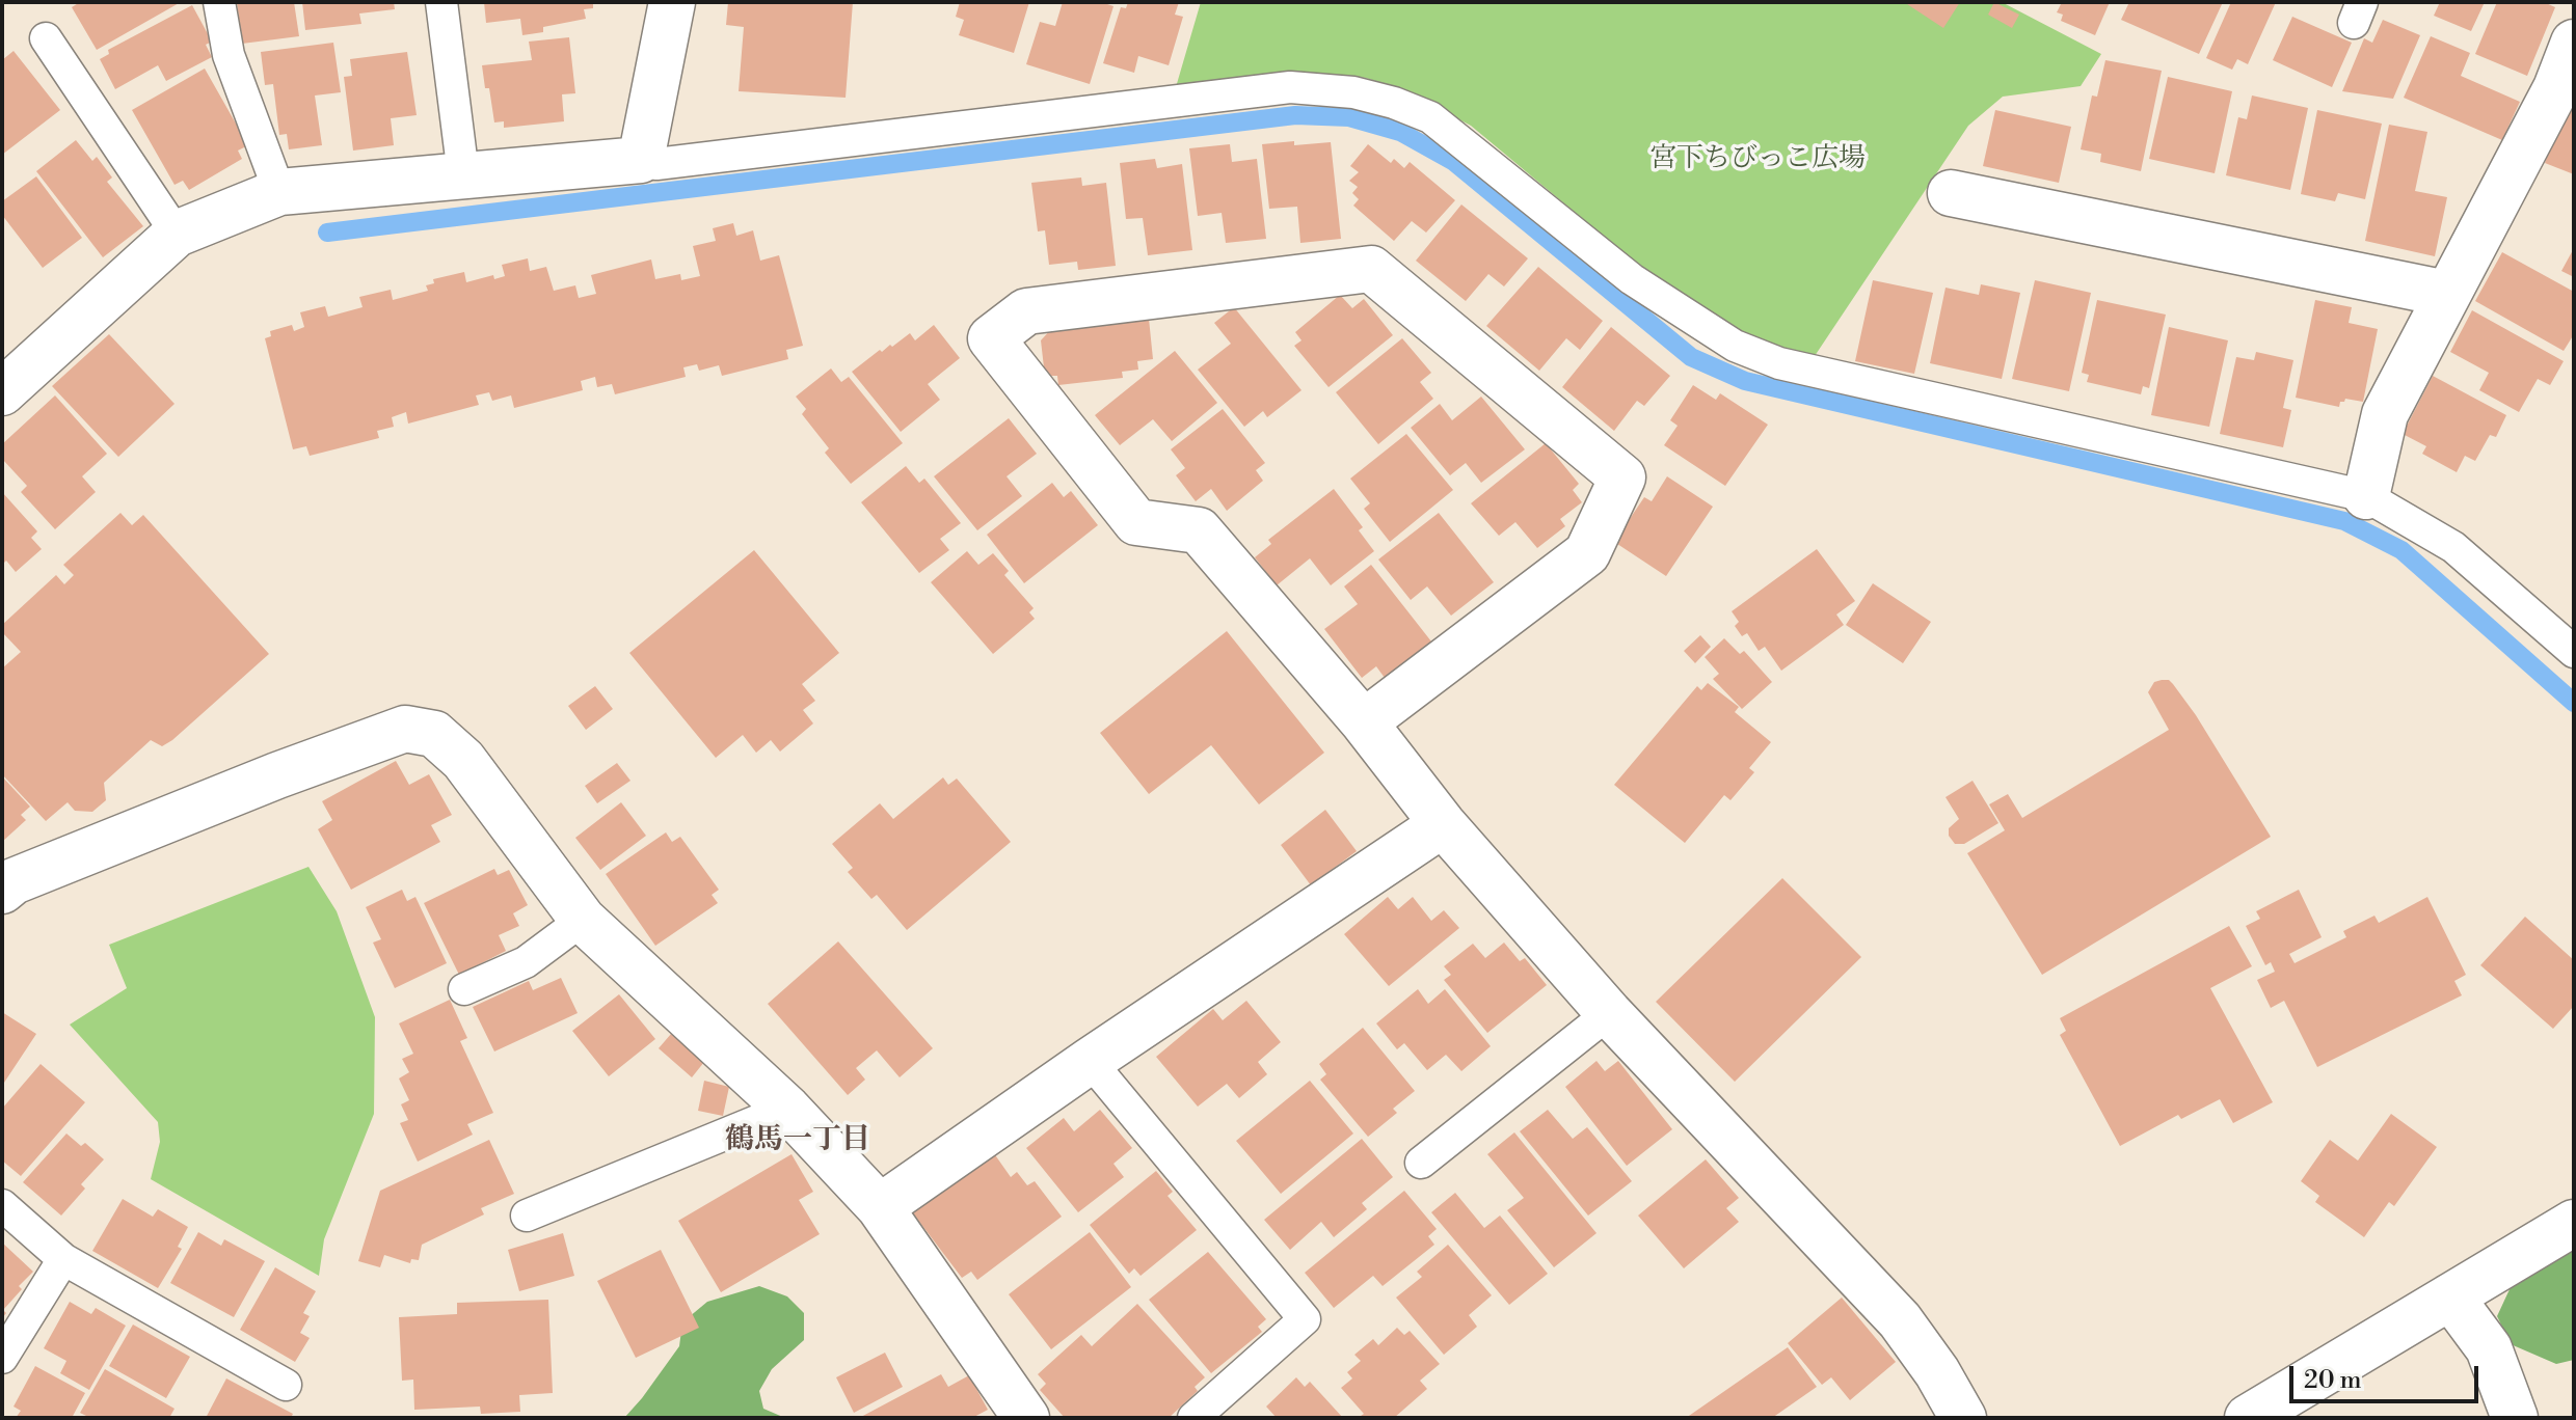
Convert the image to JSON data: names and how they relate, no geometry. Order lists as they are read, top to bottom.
{
  "districts": ["鶴馬一丁目"],
  "parks": ["宮下ちびっこ広場"],
  "scale_bar": "20 m"
}
